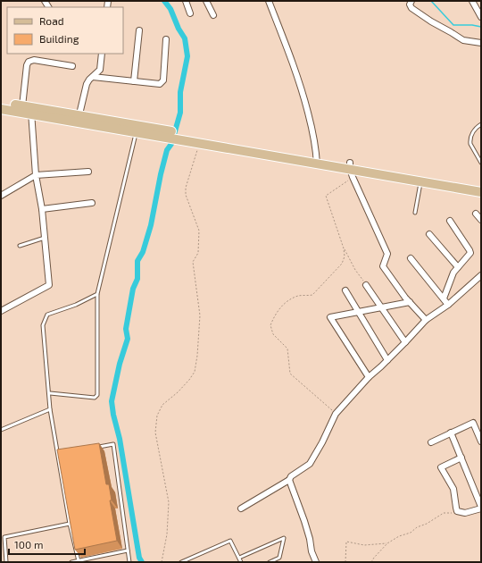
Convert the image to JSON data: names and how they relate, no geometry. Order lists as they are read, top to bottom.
{
  "legend": ["Road", "Building"],
  "scale_bar": "100 m"
}
